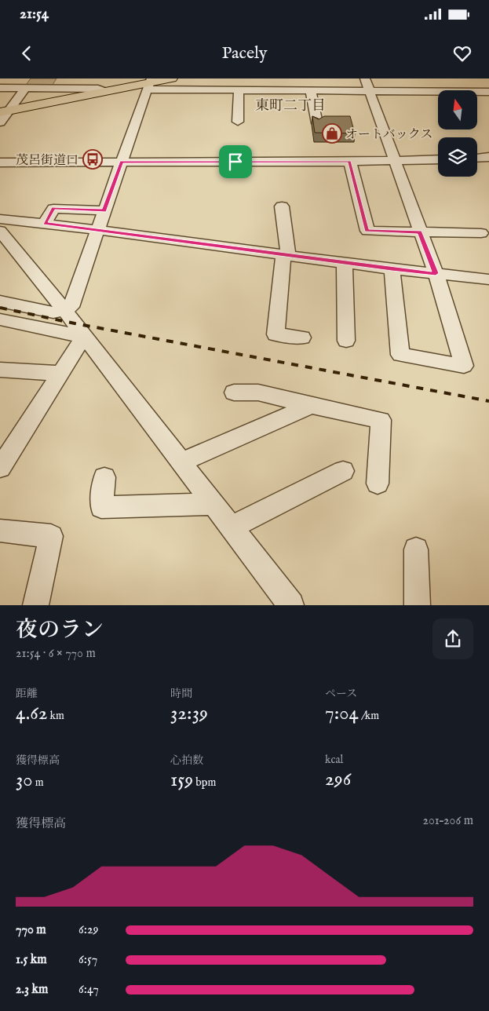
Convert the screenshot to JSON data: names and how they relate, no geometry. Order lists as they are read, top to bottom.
{
  "districts": ["東町二丁目"],
  "places": {
    "shop": ["オートバックス"],
    "bus stop": ["茂呂街道口"]
  },
  "north": "top",
  "page": {
    "status": "21:54",
    "header": "Pacely",
    "heading": ["夜のラン", "21:54 · 6 × 770 m"],
    "stats": [
      ["距離", "4.62 km"],
      ["時間", "32:39"],
      ["ペース", "7:04 /km"],
      ["獲得標高", "30 m"],
      ["心拍数", "159 bpm"],
      ["kcal", "296"]
    ],
    "chart": ["獲得標高", "201–206 m"],
    "list": [
      {
        "name": "770 m",
        "note": "6:29"
      },
      {
        "name": "1.5 km",
        "note": "6:57"
      },
      {
        "name": "2.3 km",
        "note": "6:47"
      }
    ]
  }
}
